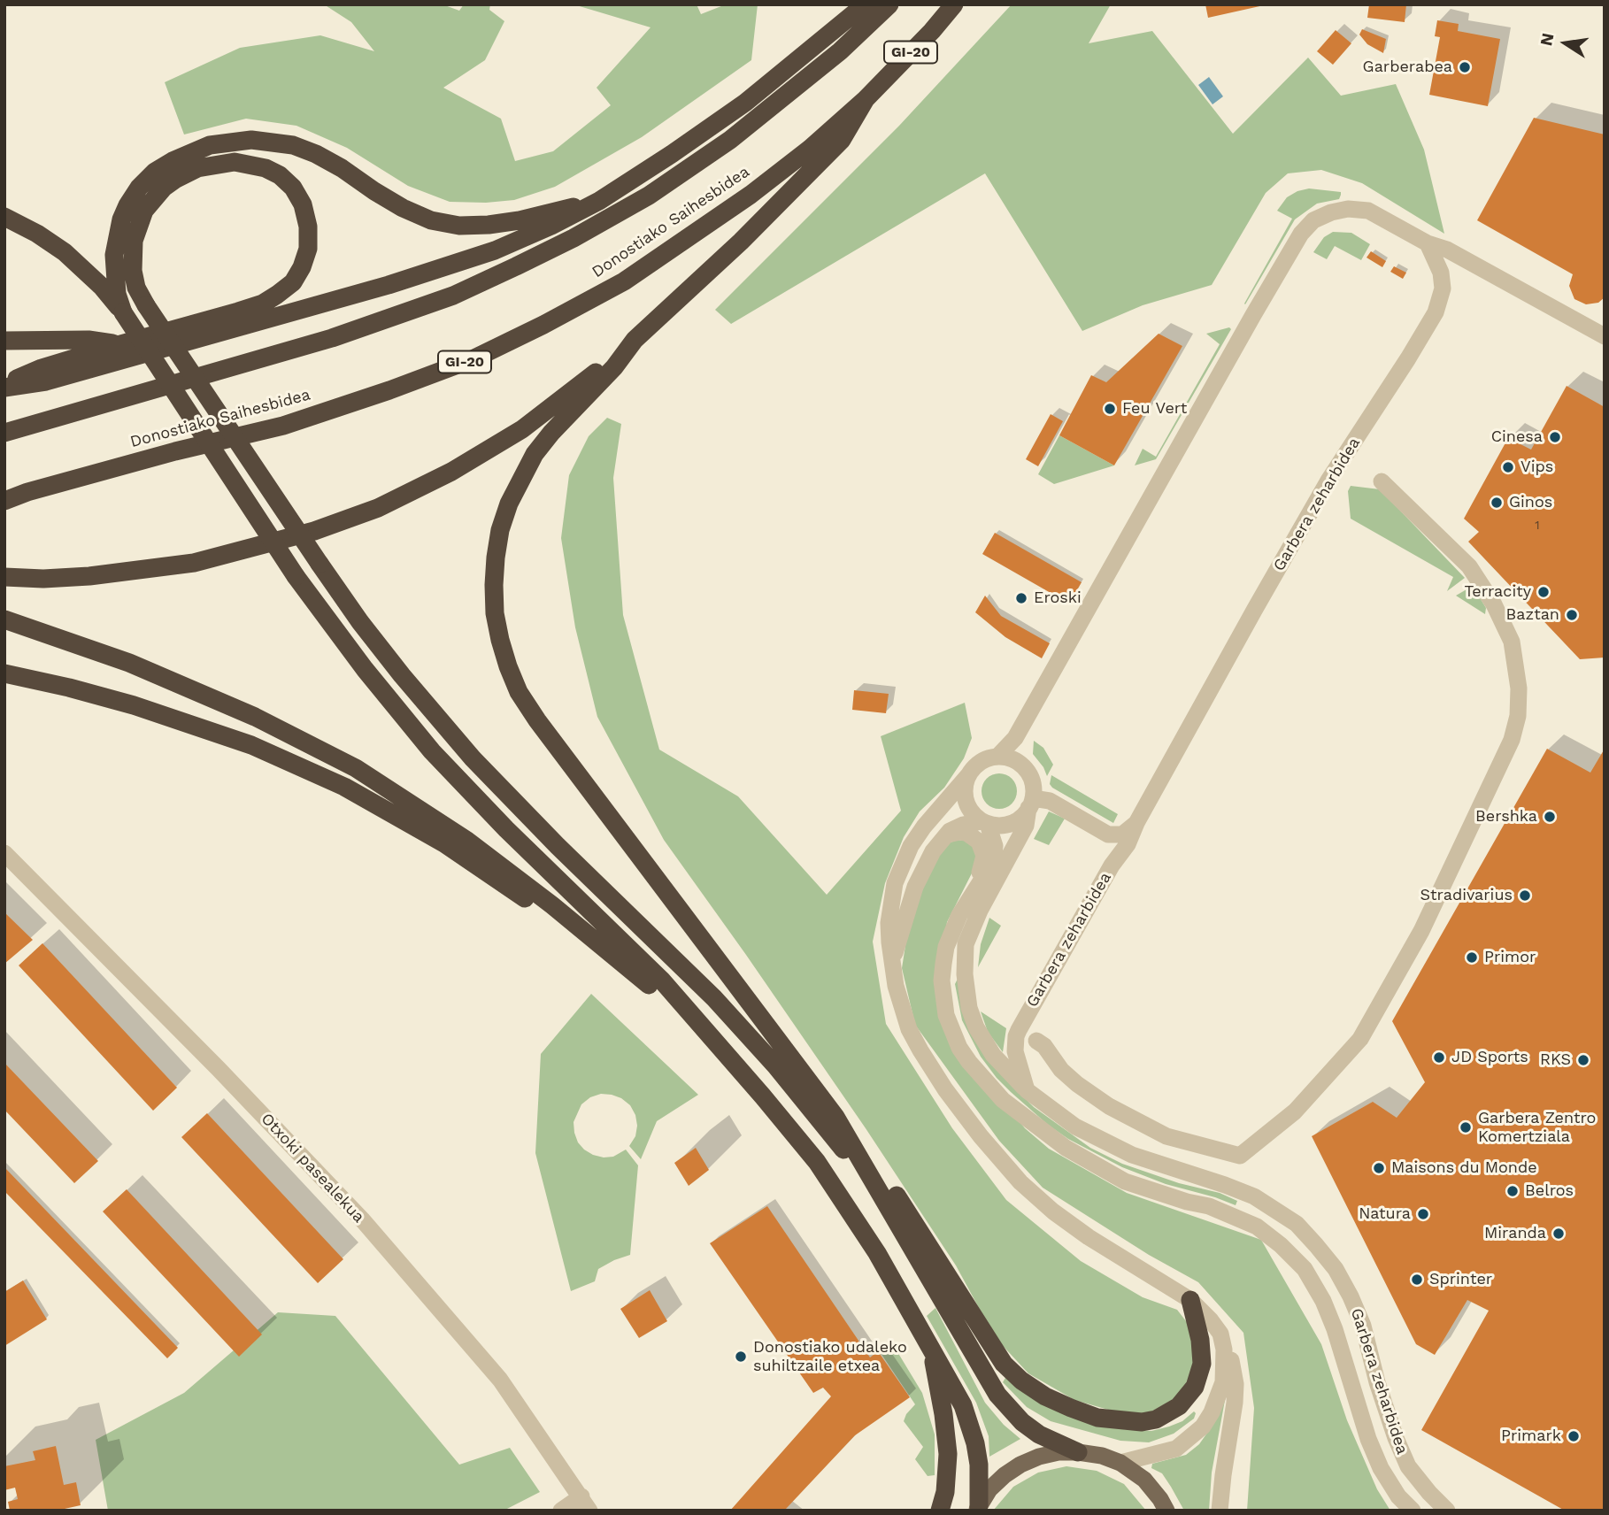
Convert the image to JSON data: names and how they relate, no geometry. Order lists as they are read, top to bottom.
{
  "streets": {
    "highway": ["GI-20", "Donostiako Saihesbidea"],
    "street": ["Garbera zeharbidea", "Otxoki pasealekua"]
  },
  "places": [
    "Garberabea",
    "Feu Vert",
    "Cinesa",
    "Vips",
    "Ginos",
    "Terracity",
    "Eroski",
    "Baztan",
    "Bershka",
    "Stradivarius",
    "Primor",
    "JD Sports",
    "RKS",
    "Garbera Zentro Komertziala",
    "Maisons du Monde",
    "Belros",
    "Natura",
    "Miranda",
    "Sprinter",
    "Donostiako udaleko suhiltzaile etxea",
    "Primark"
  ],
  "house_numbers": ["1"],
  "north": "left"
}
